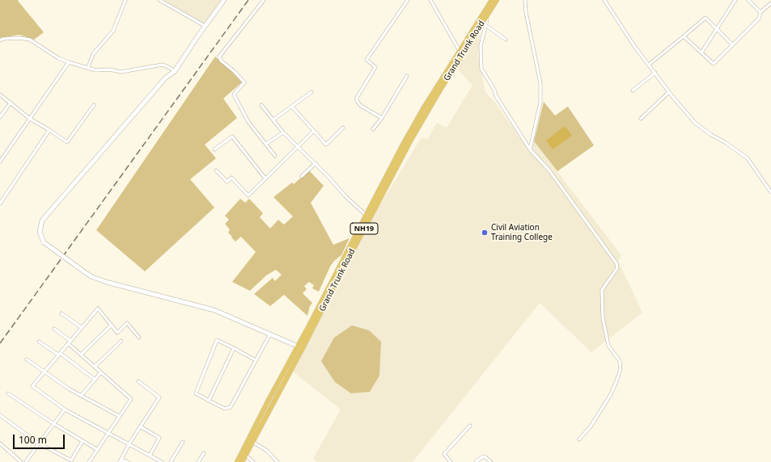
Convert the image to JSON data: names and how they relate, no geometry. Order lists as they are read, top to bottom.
{
  "streets": {
    "highway": ["Grand Trunk Road", "NH19"]
  },
  "places": ["Civil Aviation Training College"],
  "scale_bar": "100 m"
}
